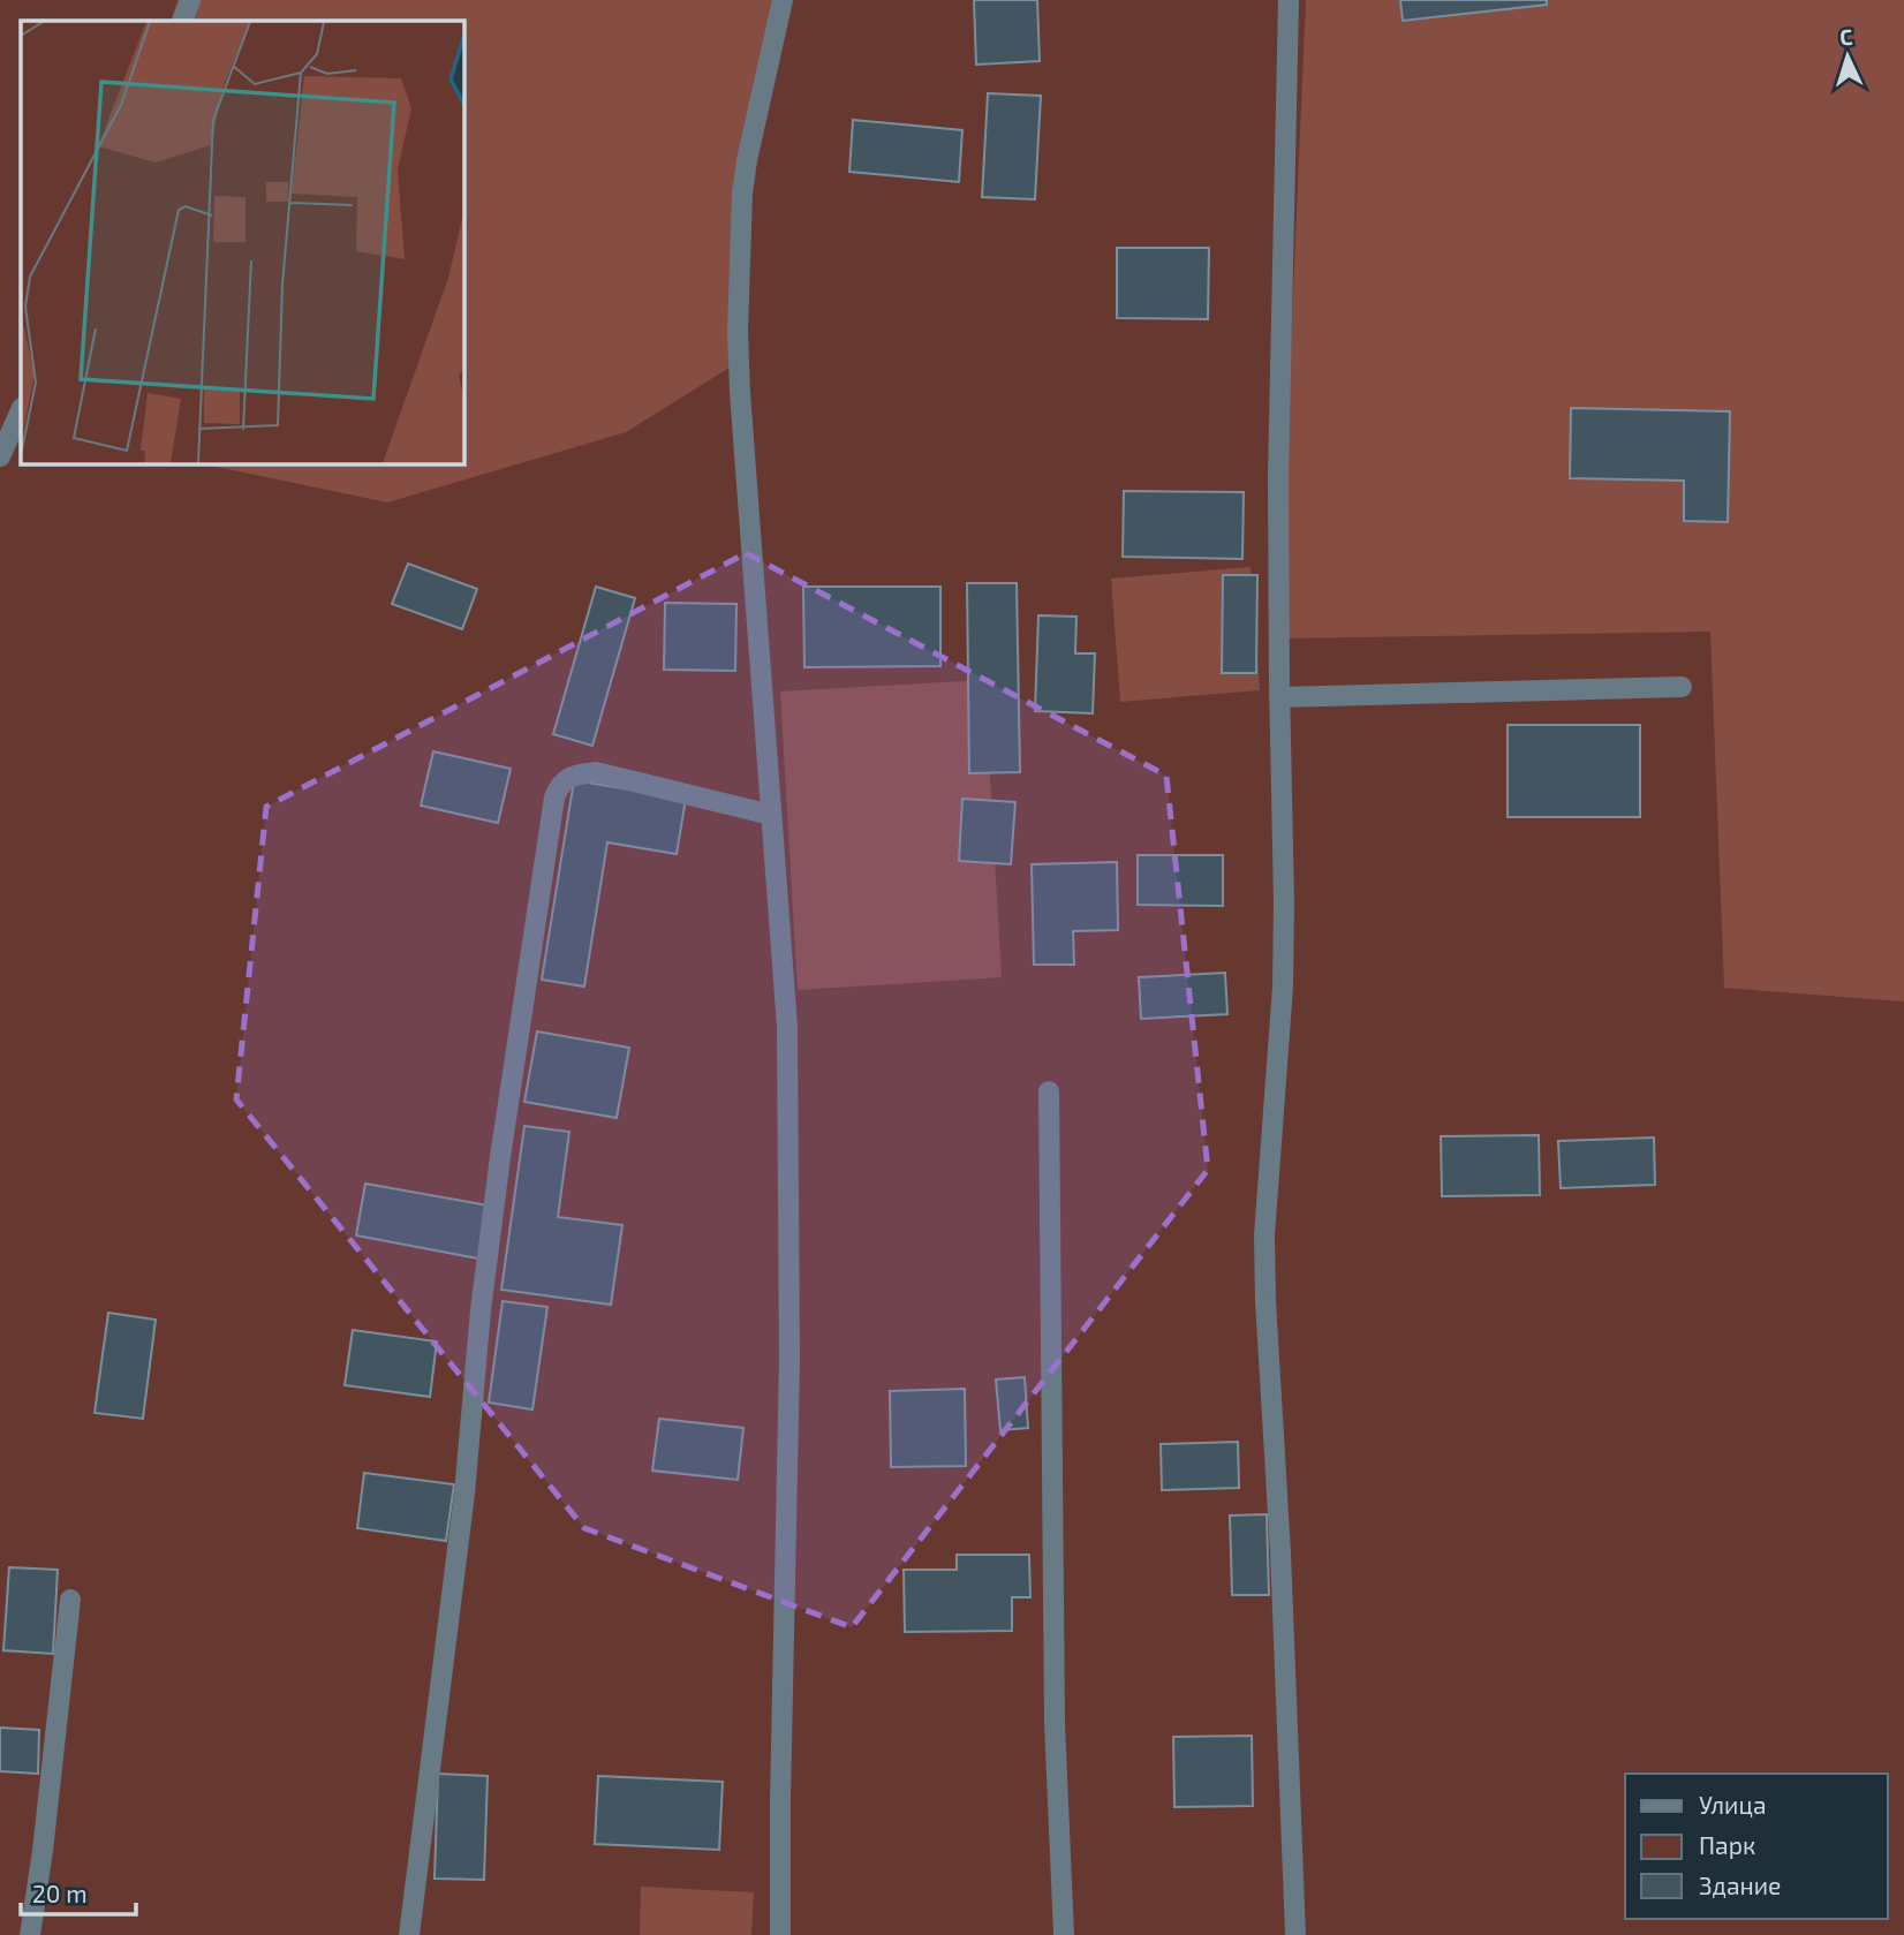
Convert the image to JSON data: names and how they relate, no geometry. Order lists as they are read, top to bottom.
{
  "legend": ["Улица", "Парк", "Здание"],
  "scale_bar": "20 m",
  "north": "top"
}
